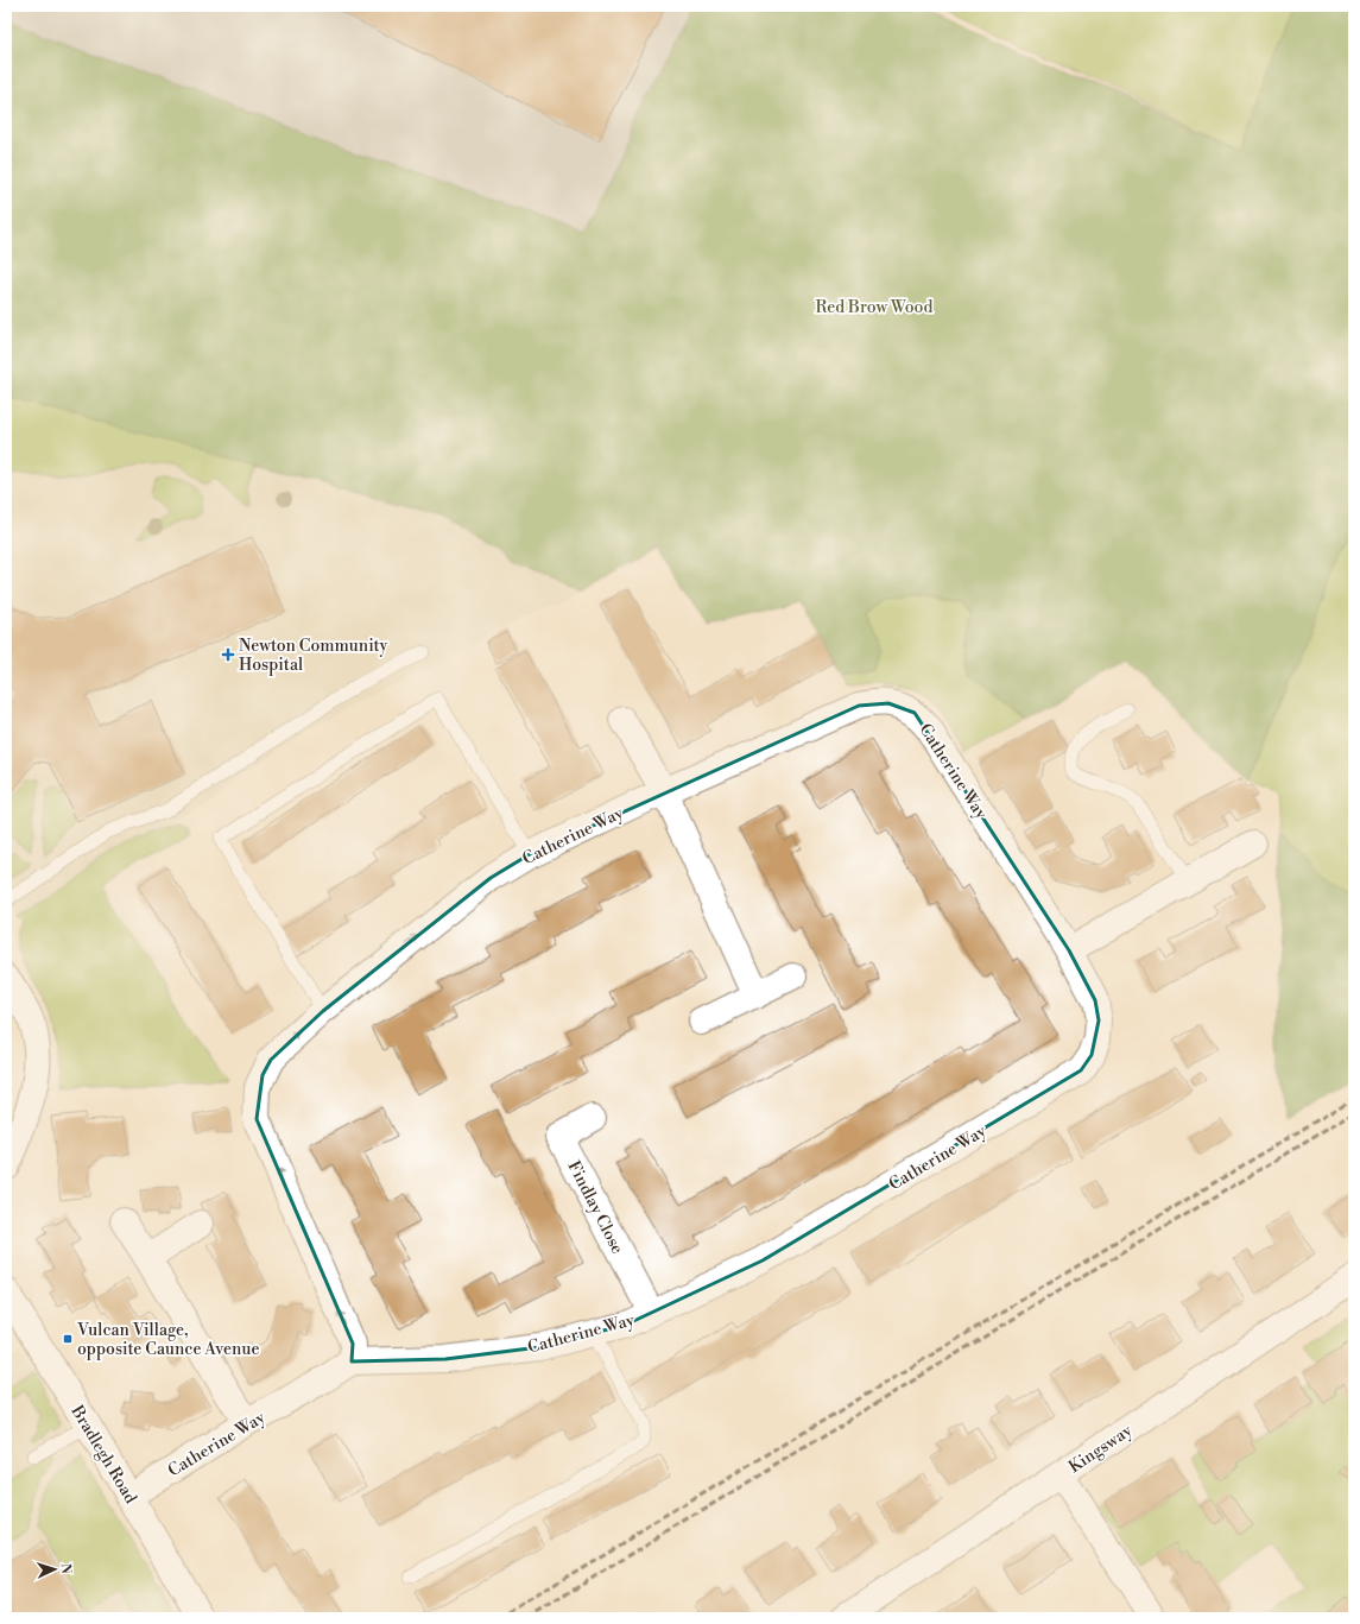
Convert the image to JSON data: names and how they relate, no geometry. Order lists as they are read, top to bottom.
{
  "streets": {
    "street": [
      "Catherine Way",
      "Findlay Close",
      "Kingsway",
      "Bradlegh Road"
    ]
  },
  "crossings": [
    ["Catherine Way", "Findlay Close"],
    ["Catherine Way", "Bradlegh Road"]
  ],
  "parks": ["Red Brow Wood"],
  "places": {
    "health": ["Newton Community Hospital"],
    "transit": ["Vulcan Village, opposite Caunce Avenue"]
  },
  "north": "right"
}
